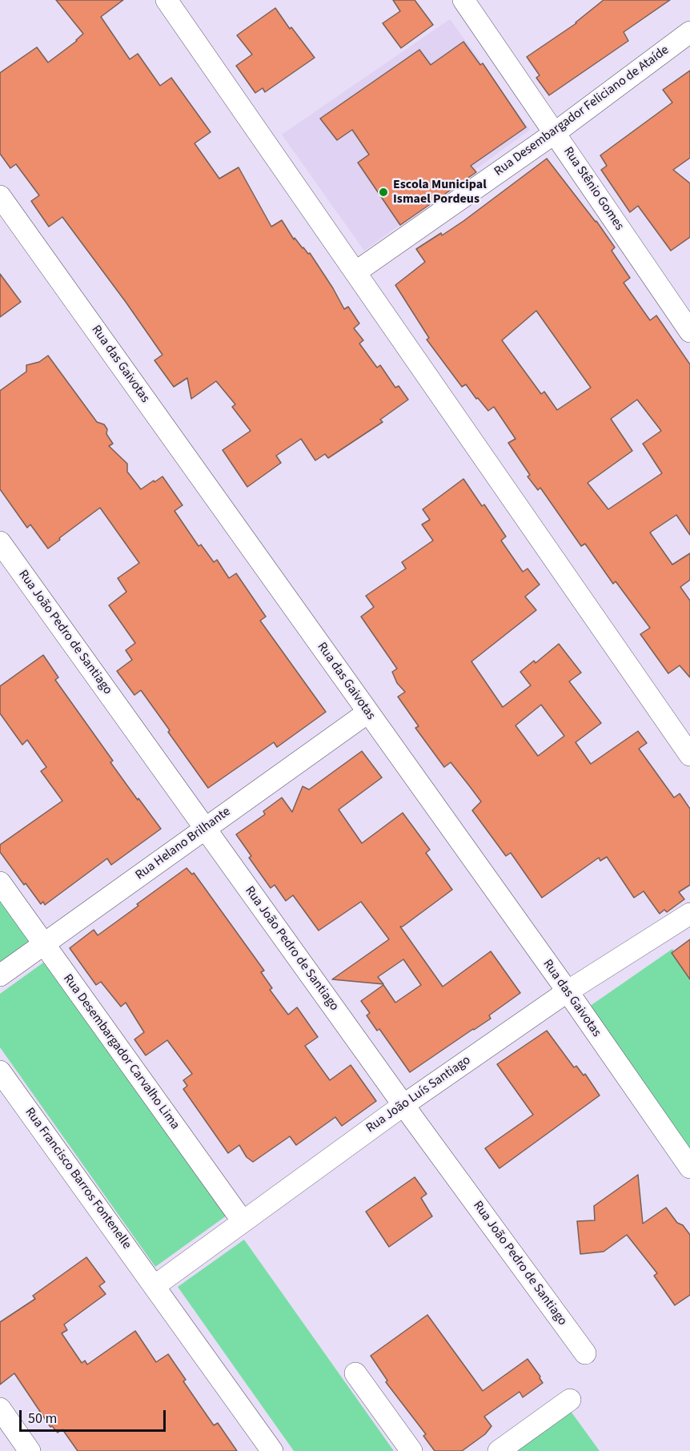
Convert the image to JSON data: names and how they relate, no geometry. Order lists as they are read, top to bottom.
{
  "streets": {
    "street": [
      "Rua Desembargador Feliciano de Ataíde",
      "Rua Stênio Gomes",
      "Rua das Gaivotas",
      "Rua João Pedro de Santiago",
      "Rua Helano Brilhante",
      "Rua Desembargador Carvalho Lima",
      "Rua João Luís Santiago",
      "Rua Francisco Barros Fontenelle"
    ]
  },
  "crossings": [
    ["Rua Desembargador Feliciano de Ataíde", "Rua Stênio Gomes"],
    ["Rua das Gaivotas", "Rua Helano Brilhante"],
    ["Rua das Gaivotas", "Rua João Luís Santiago"],
    ["Rua João Pedro de Santiago", "Rua Helano Brilhante"],
    ["Rua João Pedro de Santiago", "Rua João Luís Santiago"],
    ["Rua Helano Brilhante", "Rua Desembargador Carvalho Lima"],
    ["Rua Desembargador Carvalho Lima", "Rua João Luís Santiago"],
    ["Rua João Luís Santiago", "Rua Francisco Barros Fontenelle"]
  ],
  "places": ["Escola Municipal Ismael Pordeus"],
  "scale_bar": "50 m"
}
